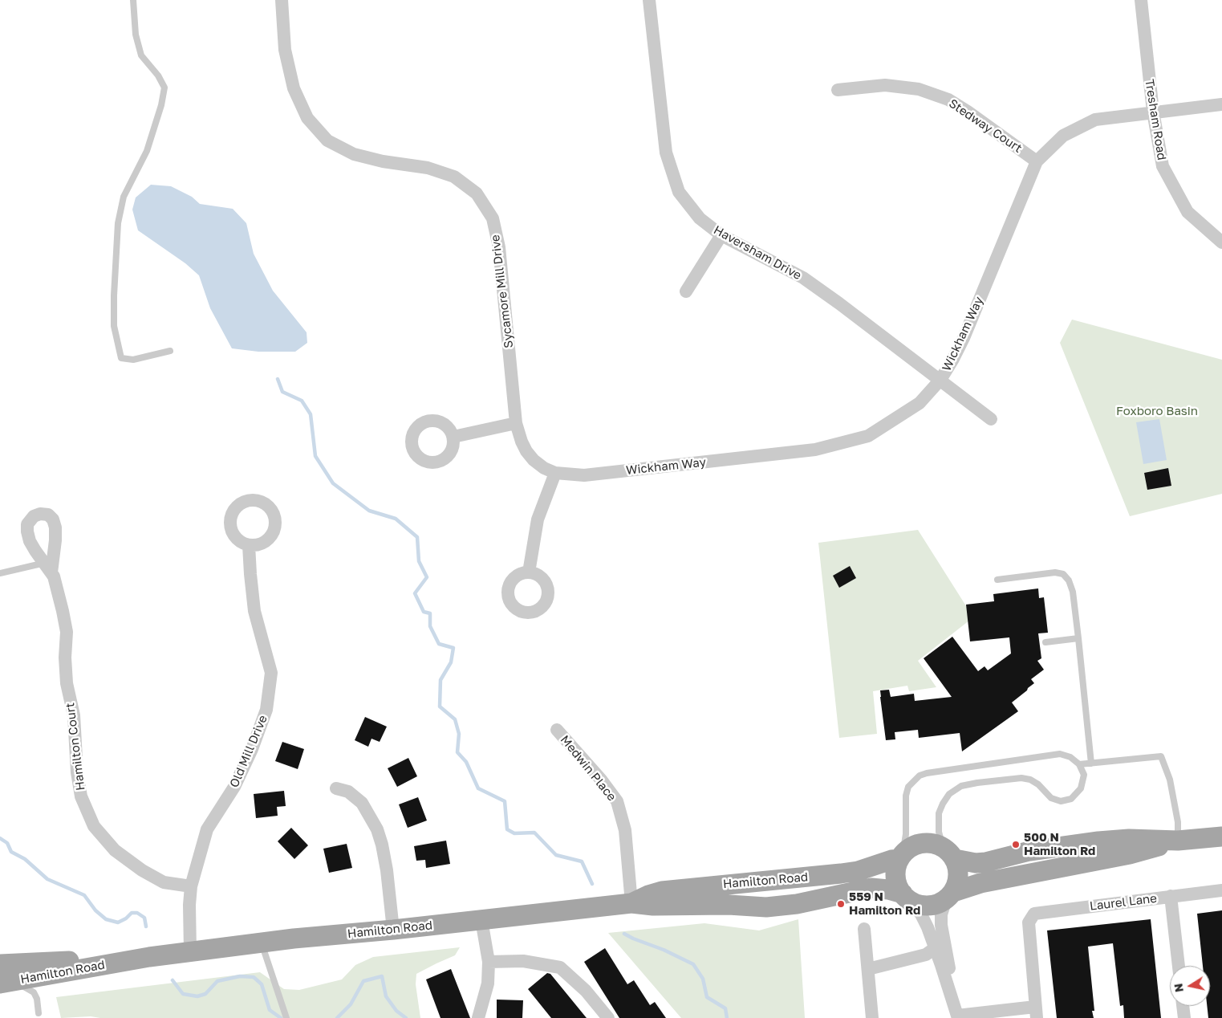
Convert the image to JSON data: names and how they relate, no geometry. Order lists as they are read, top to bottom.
{
  "streets": {
    "main road": ["Hamilton Road"],
    "street": [
      "Tresham Road",
      "Stedway Court",
      "Haversham Drive",
      "Sycamore Mill Drive",
      "Wickham Way",
      "Hamilton Court",
      "Old Mill Drive",
      "Medwin Place",
      "Laurel Lane"
    ]
  },
  "crossings": [
    ["Tresham Road", "Wickham Way"],
    ["Stedway Court", "Wickham Way"],
    ["Haversham Drive", "Wickham Way"],
    ["Sycamore Mill Drive", "Wickham Way"],
    ["Hamilton Court", "Old Mill Drive"],
    ["Old Mill Drive", "Hamilton Road"],
    ["Medwin Place", "Hamilton Road"]
  ],
  "parks": ["Foxboro Basin"],
  "places": ["500 N Hamilton Rd", "559 N Hamilton Rd"],
  "north": "left"
}
